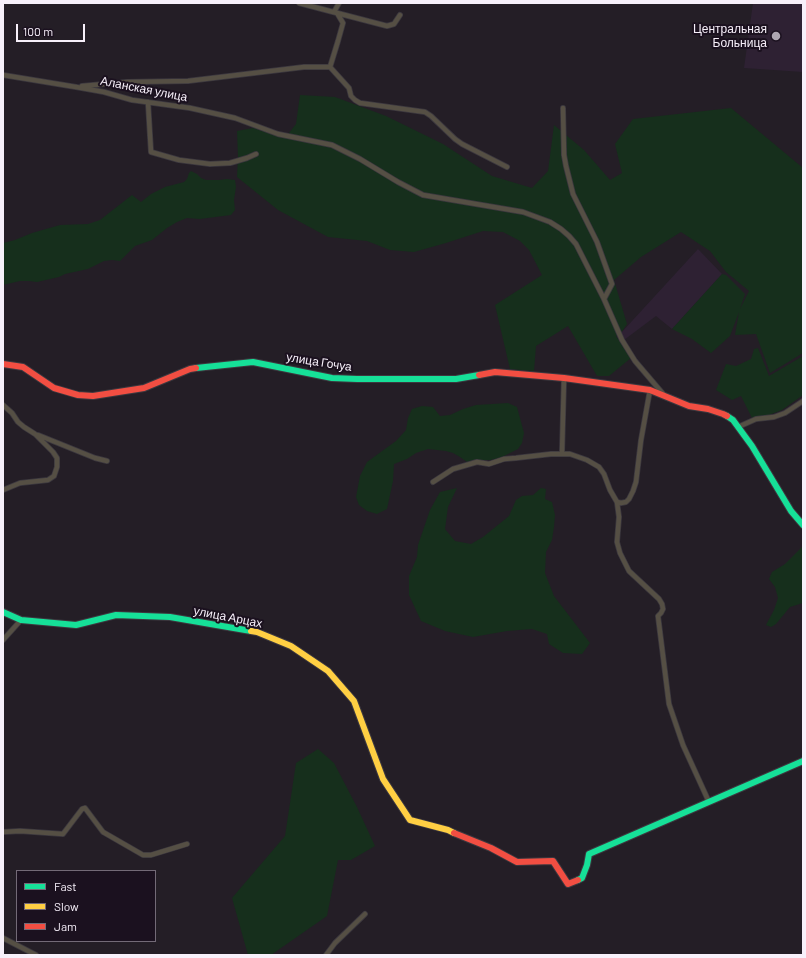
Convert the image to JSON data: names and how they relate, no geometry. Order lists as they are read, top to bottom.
{
  "streets": {
    "street": ["Аланская улица", "улица Гочуа", "улица Арцах"]
  },
  "crossings": [
    ["Аланская улица", "улица Гочуа"]
  ],
  "places": ["Центральная Больница"],
  "legend": ["Fast", "Slow", "Jam"],
  "scale_bar": "100 m"
}
